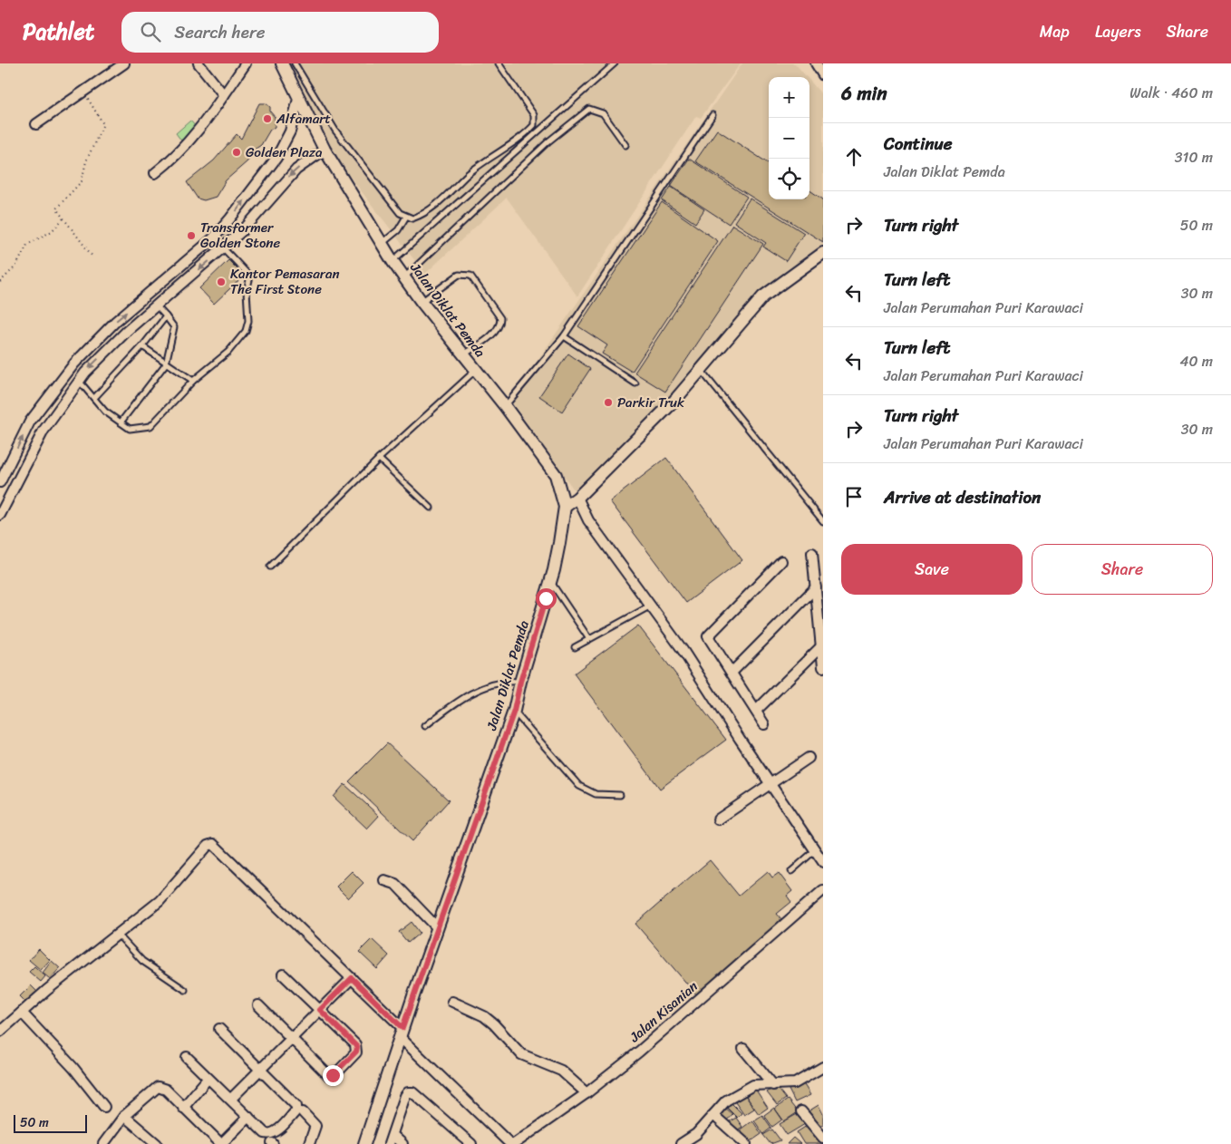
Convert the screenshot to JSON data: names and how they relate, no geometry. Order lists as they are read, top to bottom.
{
  "streets": {
    "street": ["Jalan Diklat Pemda", "Jalan Kisanian"]
  },
  "places": [
    "Alfamart",
    "Golden Plaza",
    "Transformer Golden Stone",
    "Kantor Pemasaran The First Stone",
    "Parkir Truk"
  ],
  "scale_bar": "50 m",
  "page": {
    "header": "Pathlet",
    "search": "Search here",
    "nav": ["Map", "Layers", "Share"],
    "heading": ["6 min", "Walk · 460 m"],
    "map_buttons": ["+", "−"],
    "list": [
      ["Continue", "Jalan Diklat Pemda", "310 m"],
      ["Turn right", "50 m"],
      ["Turn left", "Jalan Perumahan Puri Karawaci", "30 m"],
      ["Turn left", "Jalan Perumahan Puri Karawaci", "40 m"],
      ["Turn right", "Jalan Perumahan Puri Karawaci", "30 m"],
      "Arrive at destination"
    ],
    "buttons": ["Save", "Share"],
    "scale": "50 m"
  }
}
